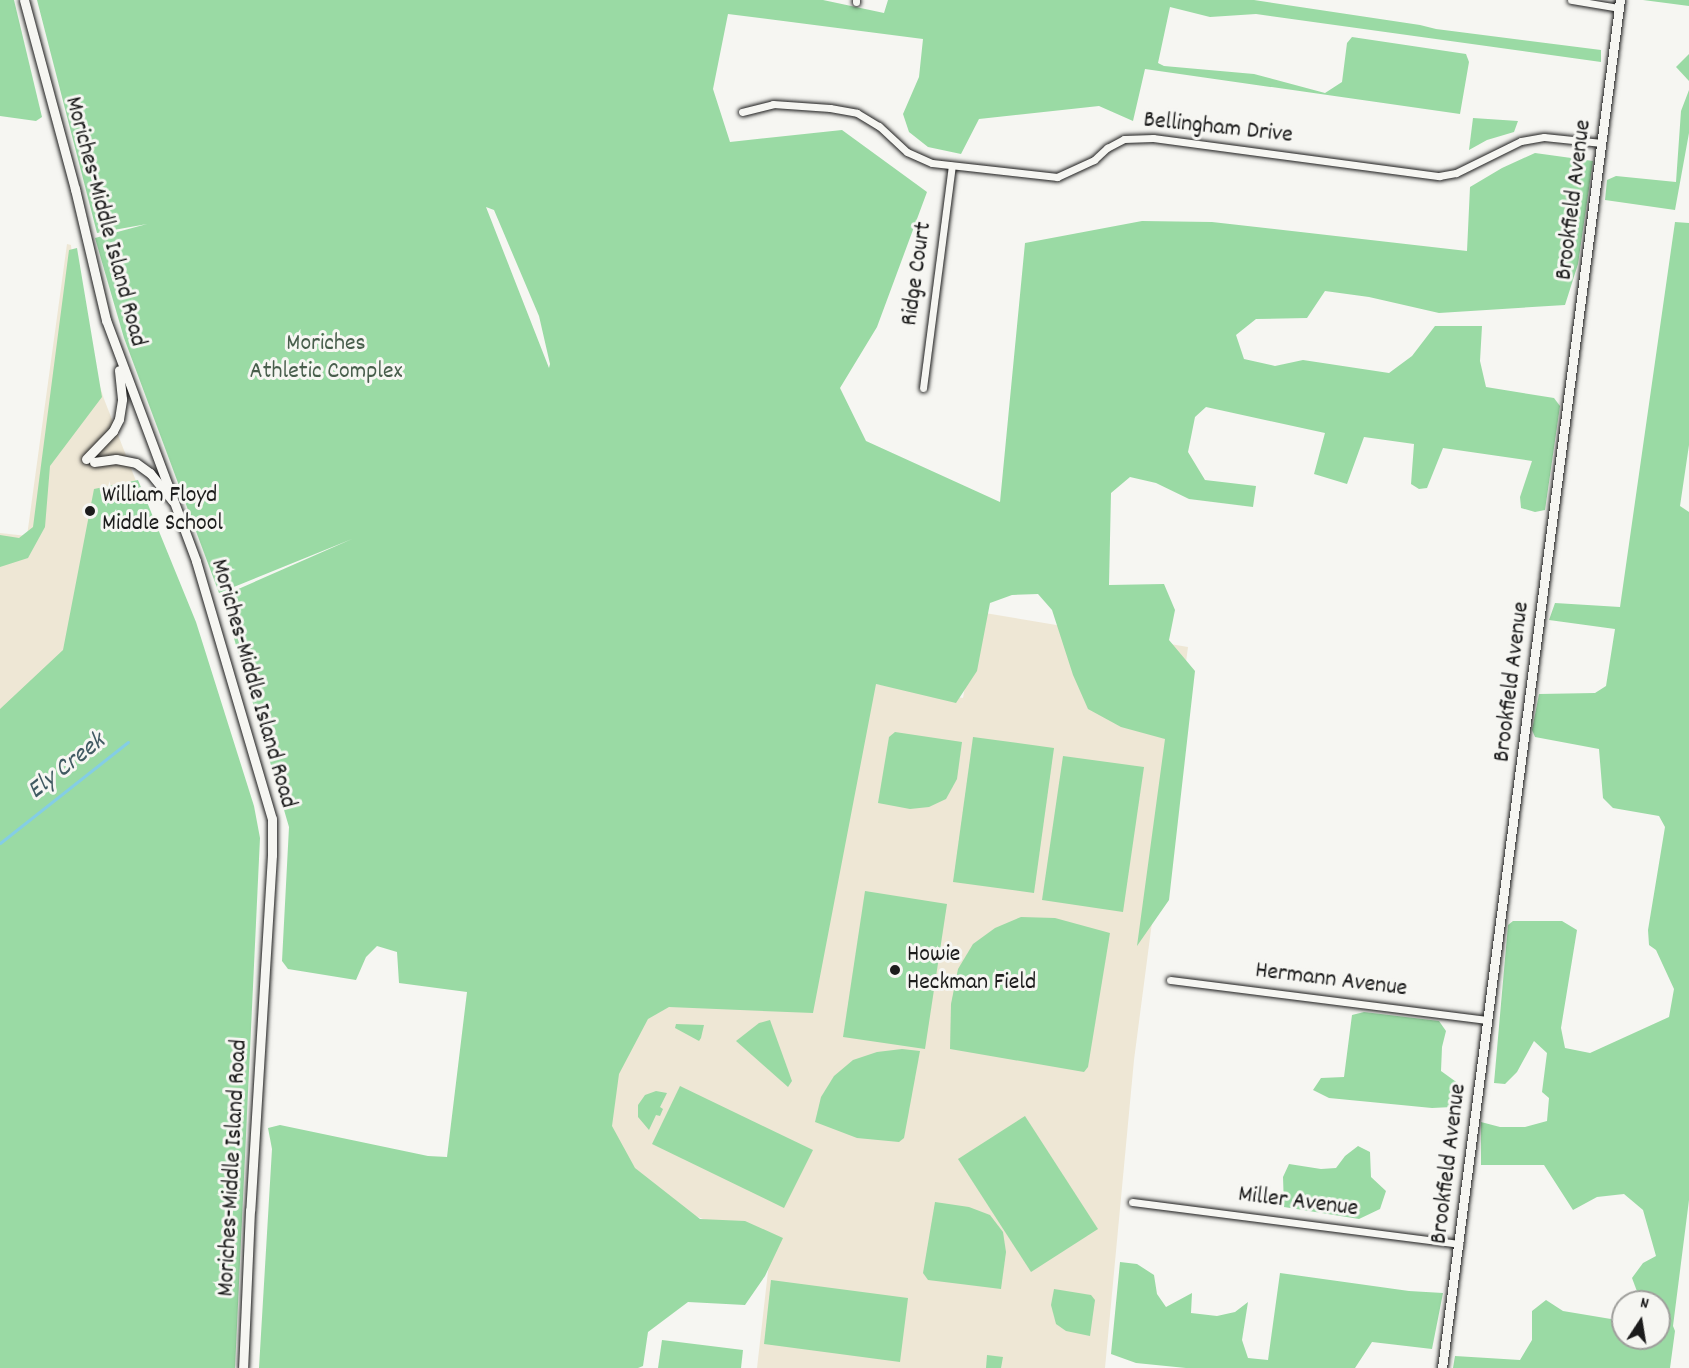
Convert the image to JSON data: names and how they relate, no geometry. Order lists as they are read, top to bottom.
{
  "streets": {
    "main road": ["Brookfield Avenue", "Moriches-Middle Island Road"],
    "street": [
      "Bellingham Drive",
      "Ridge Court",
      "Hermann Avenue",
      "Miller Avenue"
    ]
  },
  "crossings": [
    ["Bellingham Drive", "Brookfield Avenue"],
    ["Bellingham Drive", "Ridge Court"],
    ["Brookfield Avenue", "Hermann Avenue"],
    ["Brookfield Avenue", "Miller Avenue"]
  ],
  "water": ["Ely Creek"],
  "parks": ["Moriches Athletic Complex"],
  "places": ["William Floyd Middle School", "Howie Heckman Field"],
  "north": "top"
}
